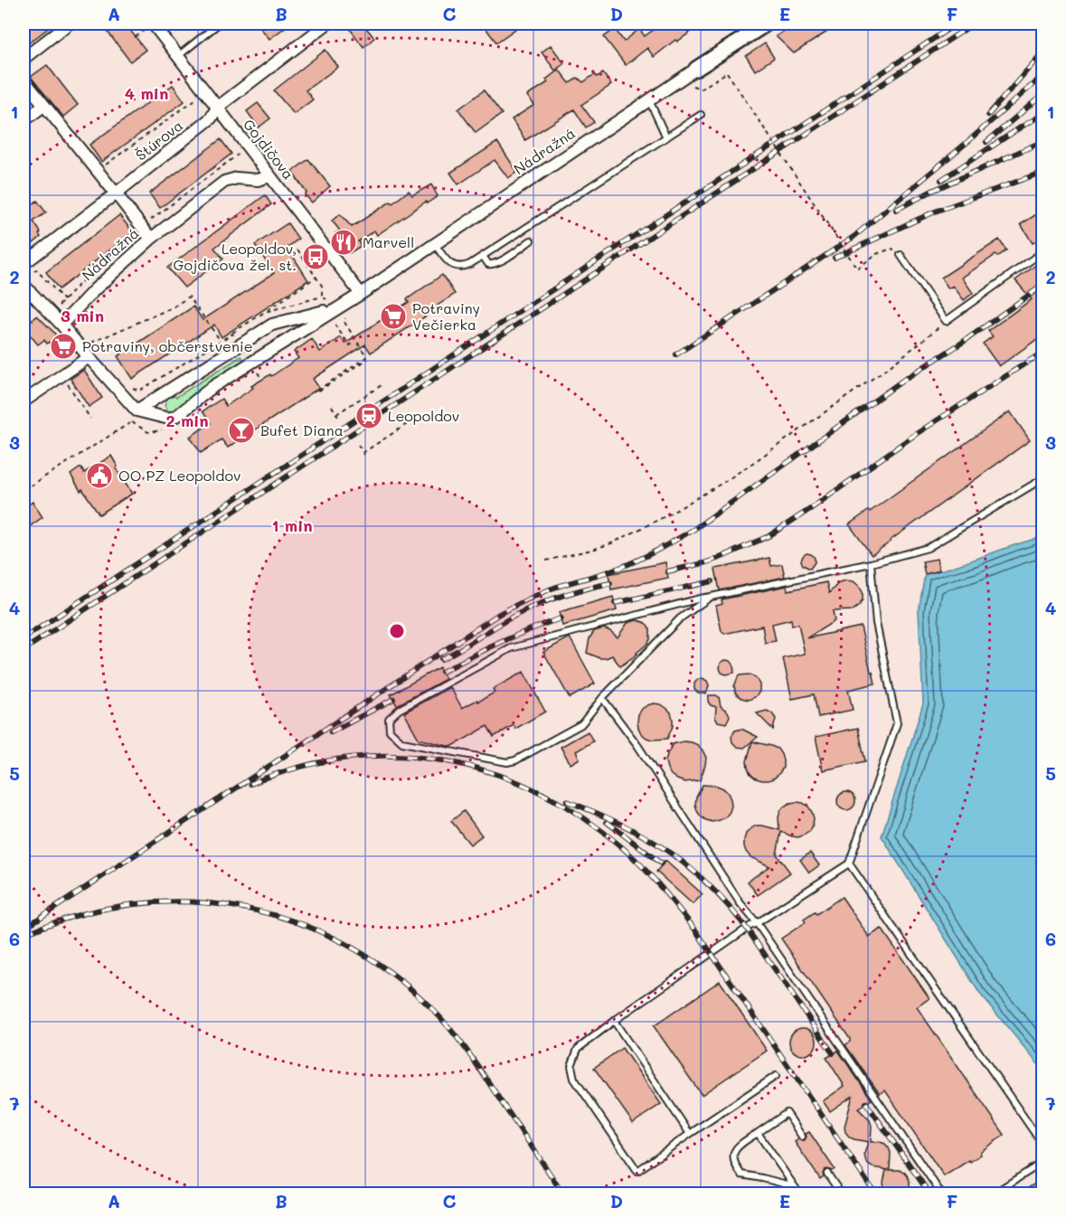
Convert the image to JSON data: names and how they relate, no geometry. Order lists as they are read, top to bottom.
{
  "streets": {
    "street": ["Štúrova", "Gojdičova", "Nádražná"]
  },
  "crossings": [
    ["Štúrova", "Gojdičova"],
    ["Gojdičova", "Nádražná"]
  ],
  "places": {
    "restaurant": ["Marvell"],
    "bus stop": ["Leopoldov, Gojdičova žel. st."],
    "supermarket": ["Potraviny Večierka", "Potraviny, občerstvenie"],
    "station": ["Leopoldov"],
    "bar": ["Bufet Diana"],
    "public building": ["OO PZ Leopoldov"]
  },
  "grid": {
    "columns": [
      "A",
      "B",
      "C",
      "D",
      "E",
      "F"
    ],
    "rows": [
      "1",
      "2",
      "3",
      "4",
      "5",
      "6",
      "7"
    ]
  },
  "rings": [
    "4 min",
    "3 min",
    "2 min",
    "1 min"
  ]
}
